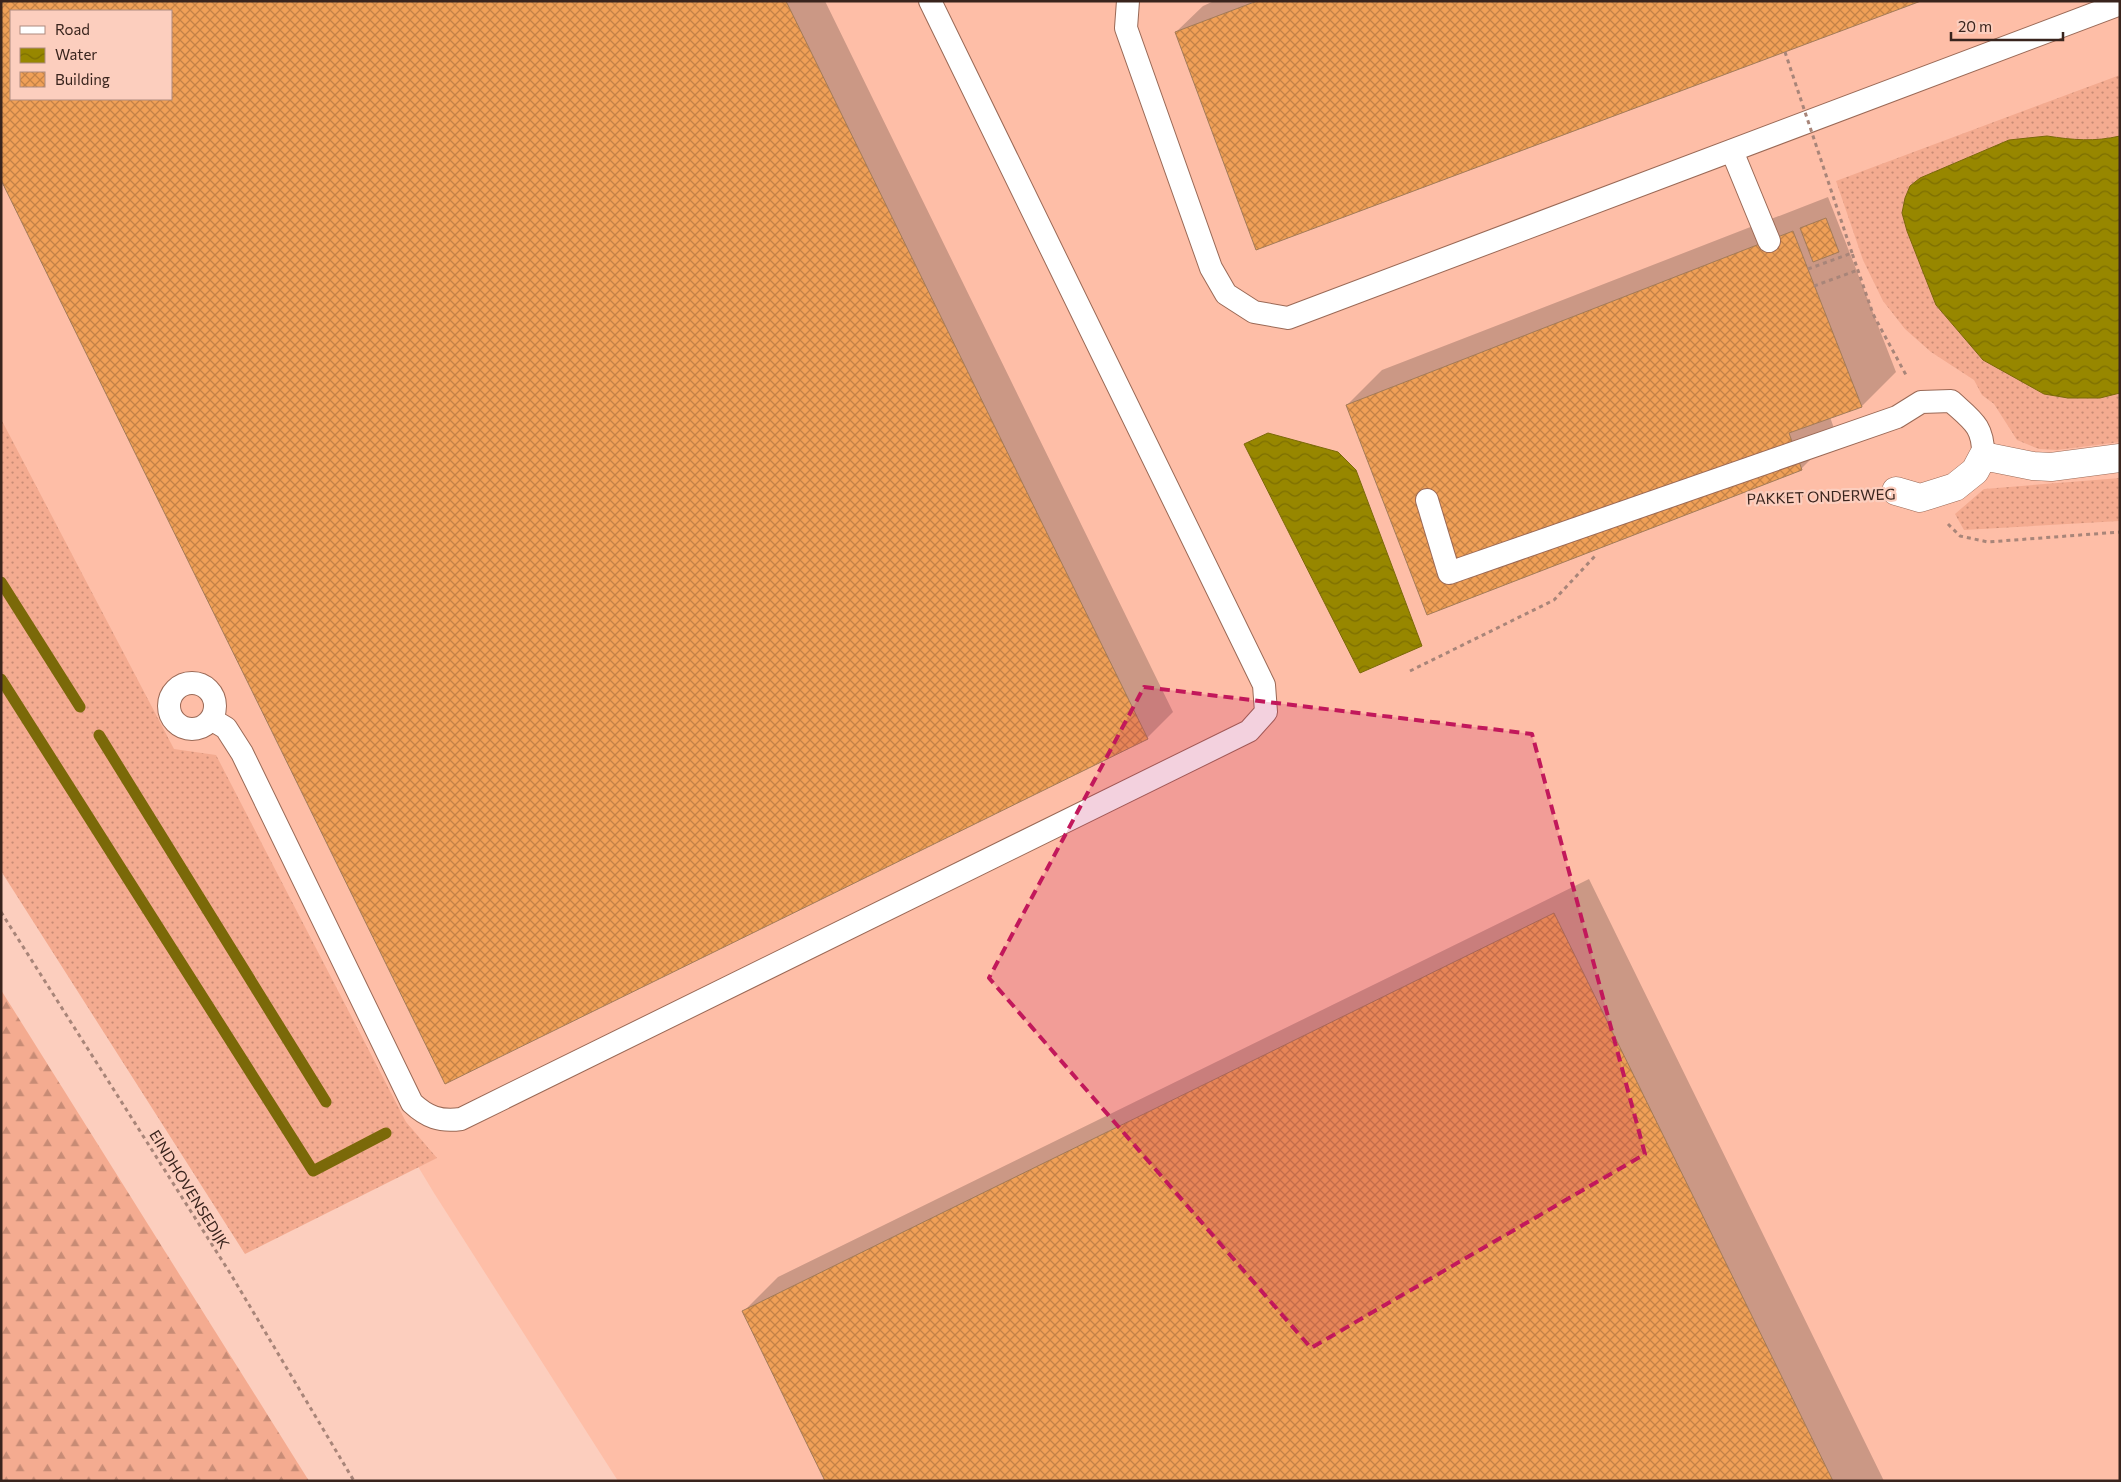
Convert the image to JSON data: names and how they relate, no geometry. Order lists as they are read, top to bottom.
{
  "streets": {
    "path": ["PAKKET ONDERWEG", "EINDHOVENSEDIJK"]
  },
  "legend": ["Road", "Water", "Building"],
  "scale_bar": "20 m"
}
